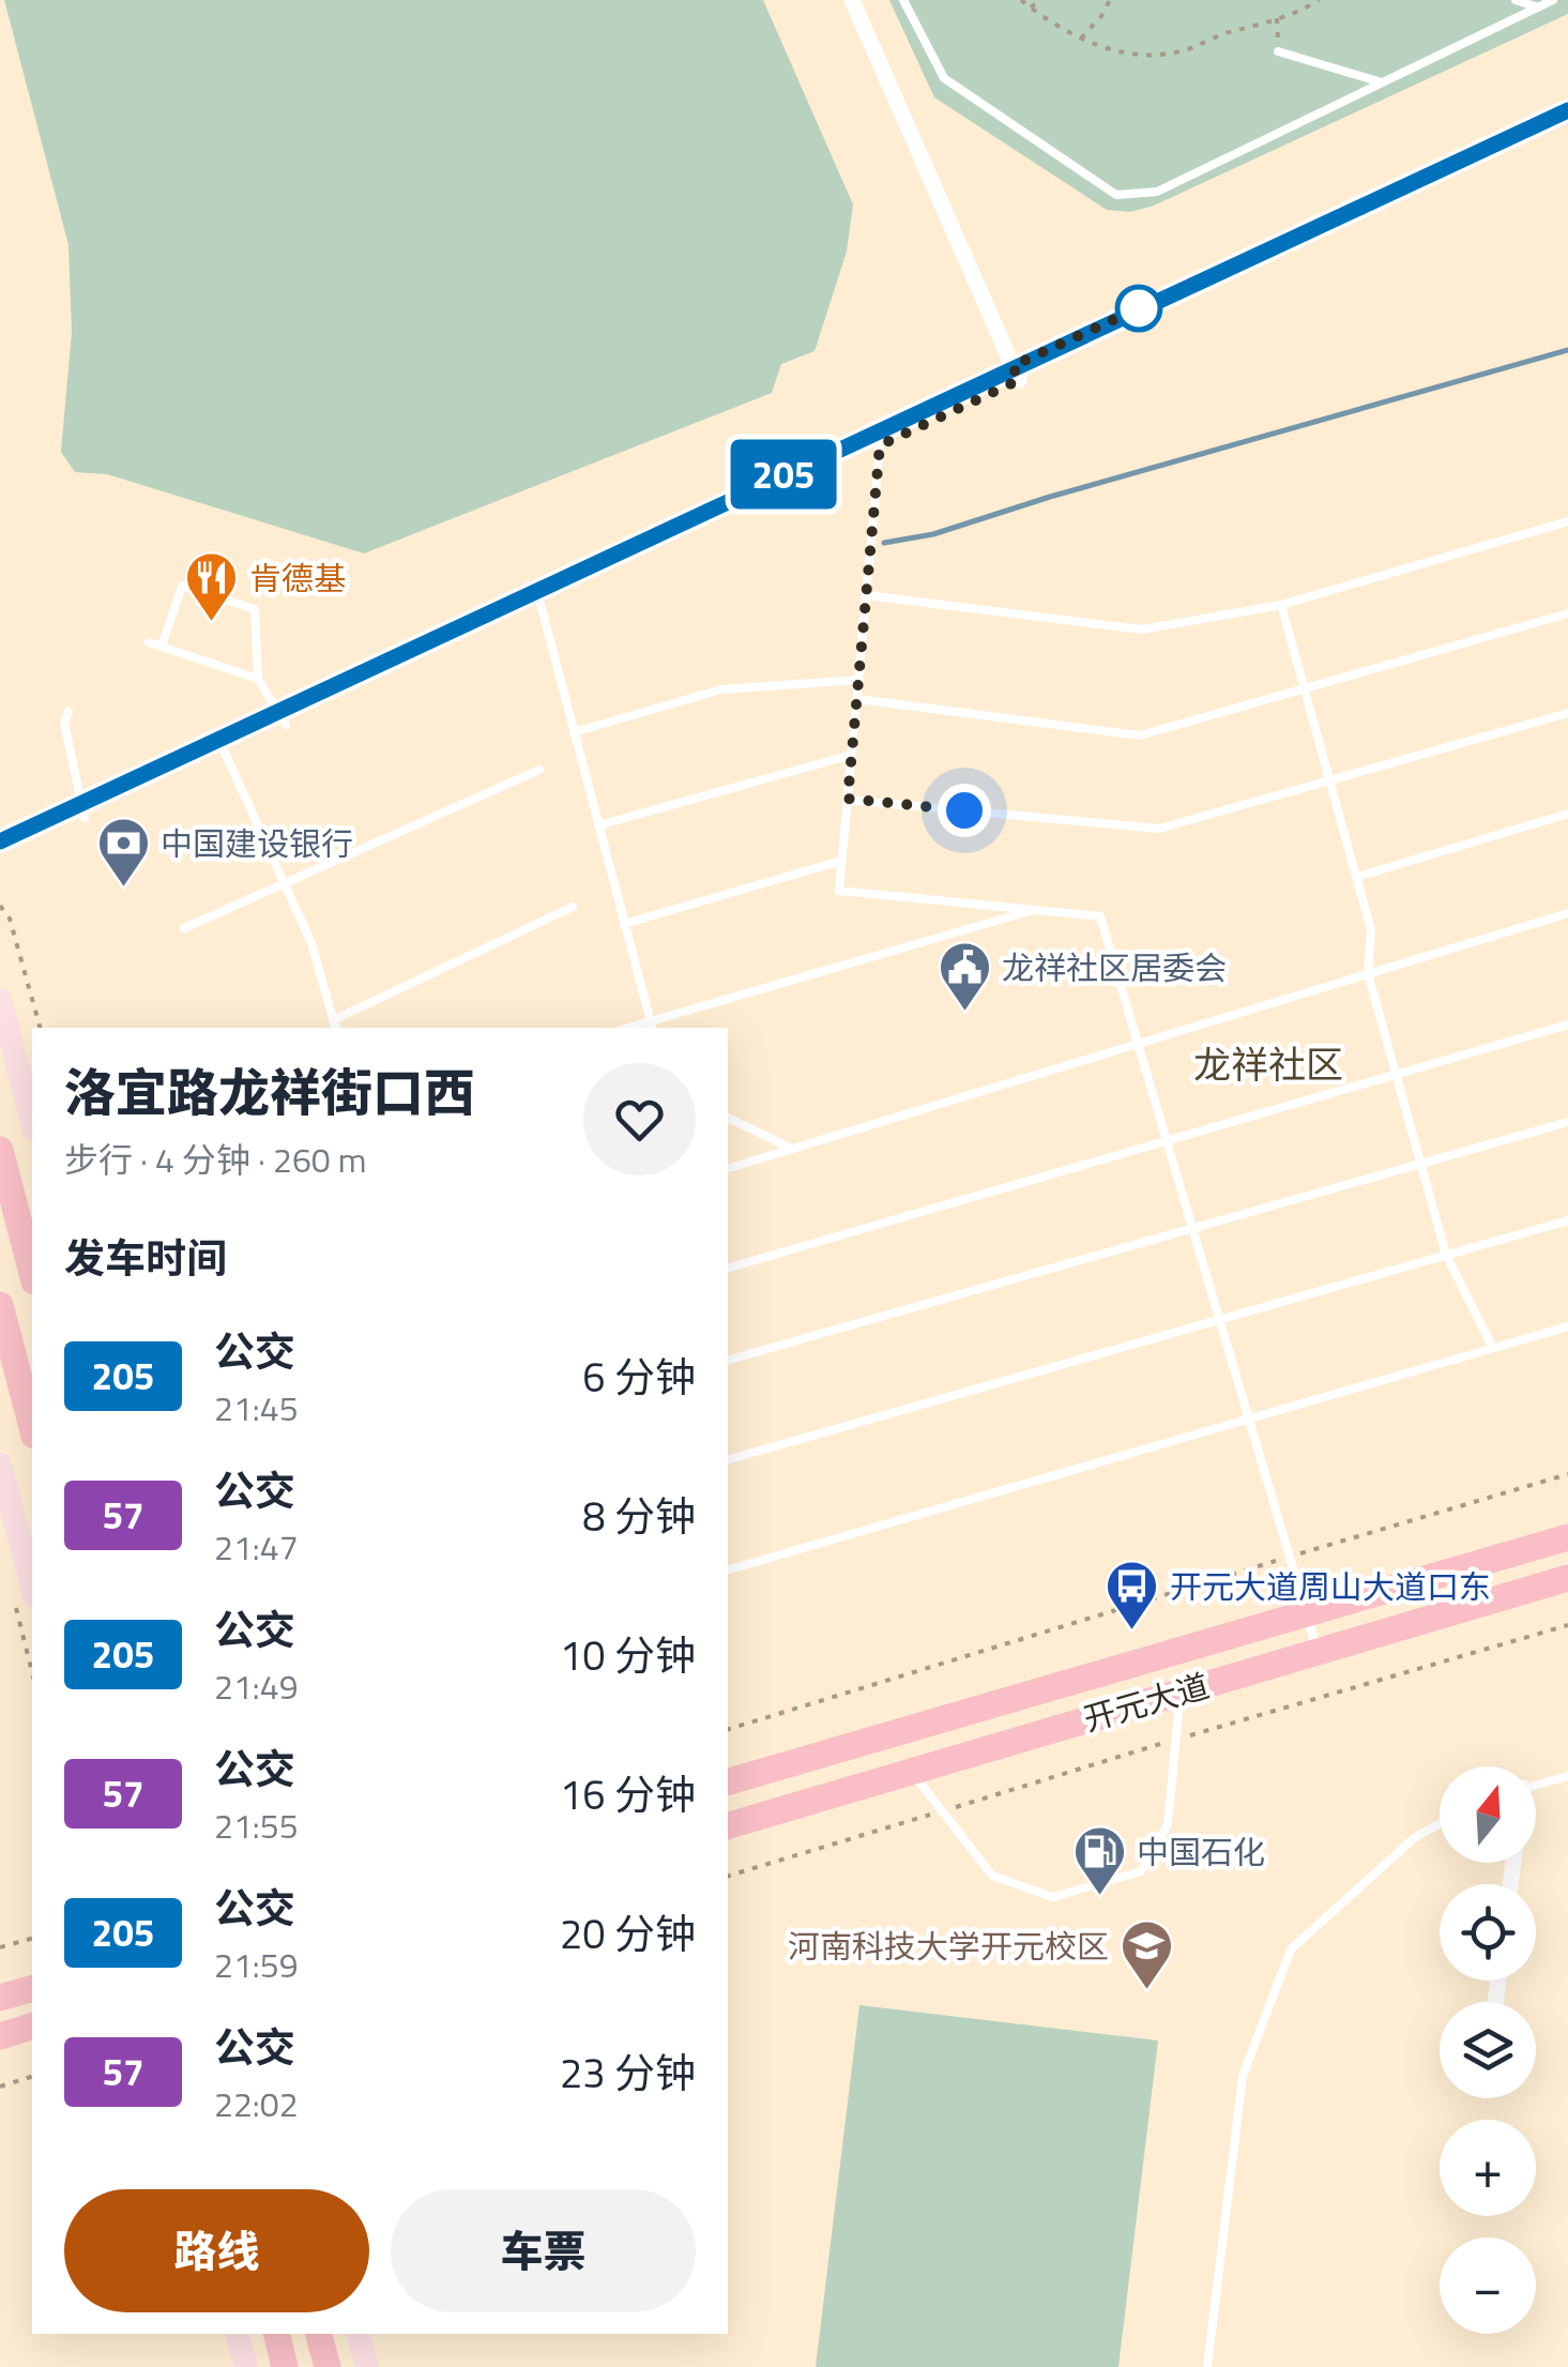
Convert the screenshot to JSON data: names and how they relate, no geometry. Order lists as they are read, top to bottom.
{
  "streets": {
    "main road": ["开元大道"]
  },
  "districts": ["龙祥社区"],
  "places": {
    "restaurant": ["肯德基"],
    "bank": ["中国建设银行"],
    "public building": ["龙祥社区居委会"],
    "bus stop": ["开元大道周山大道口东"],
    "fuel station": ["中国石化"],
    "school or university": ["河南科技大学开元校区"]
  },
  "lines": ["bus line 205"],
  "north": "top",
  "page": {
    "on_map": "205",
    "heading": [
      ["洛宜路龙祥街口西", "步行 · 4 分钟 · 260 m"],
      "发车时间"
    ],
    "list": [
      {
        "mark": "205",
        "name": "公交",
        "note": "21:45",
        "value": "6 分钟"
      },
      {
        "mark": "57",
        "name": "公交",
        "note": "21:47",
        "value": "8 分钟"
      },
      {
        "mark": "205",
        "name": "公交",
        "note": "21:49",
        "value": "10 分钟"
      },
      {
        "mark": "57",
        "name": "公交",
        "note": "21:55",
        "value": "16 分钟"
      },
      {
        "mark": "205",
        "name": "公交",
        "note": "21:59",
        "value": "20 分钟"
      },
      {
        "mark": "57",
        "name": "公交",
        "note": "22:02",
        "value": "23 分钟"
      }
    ],
    "map_buttons": ["+", "−"],
    "buttons": ["路线", "车票"]
  }
}
